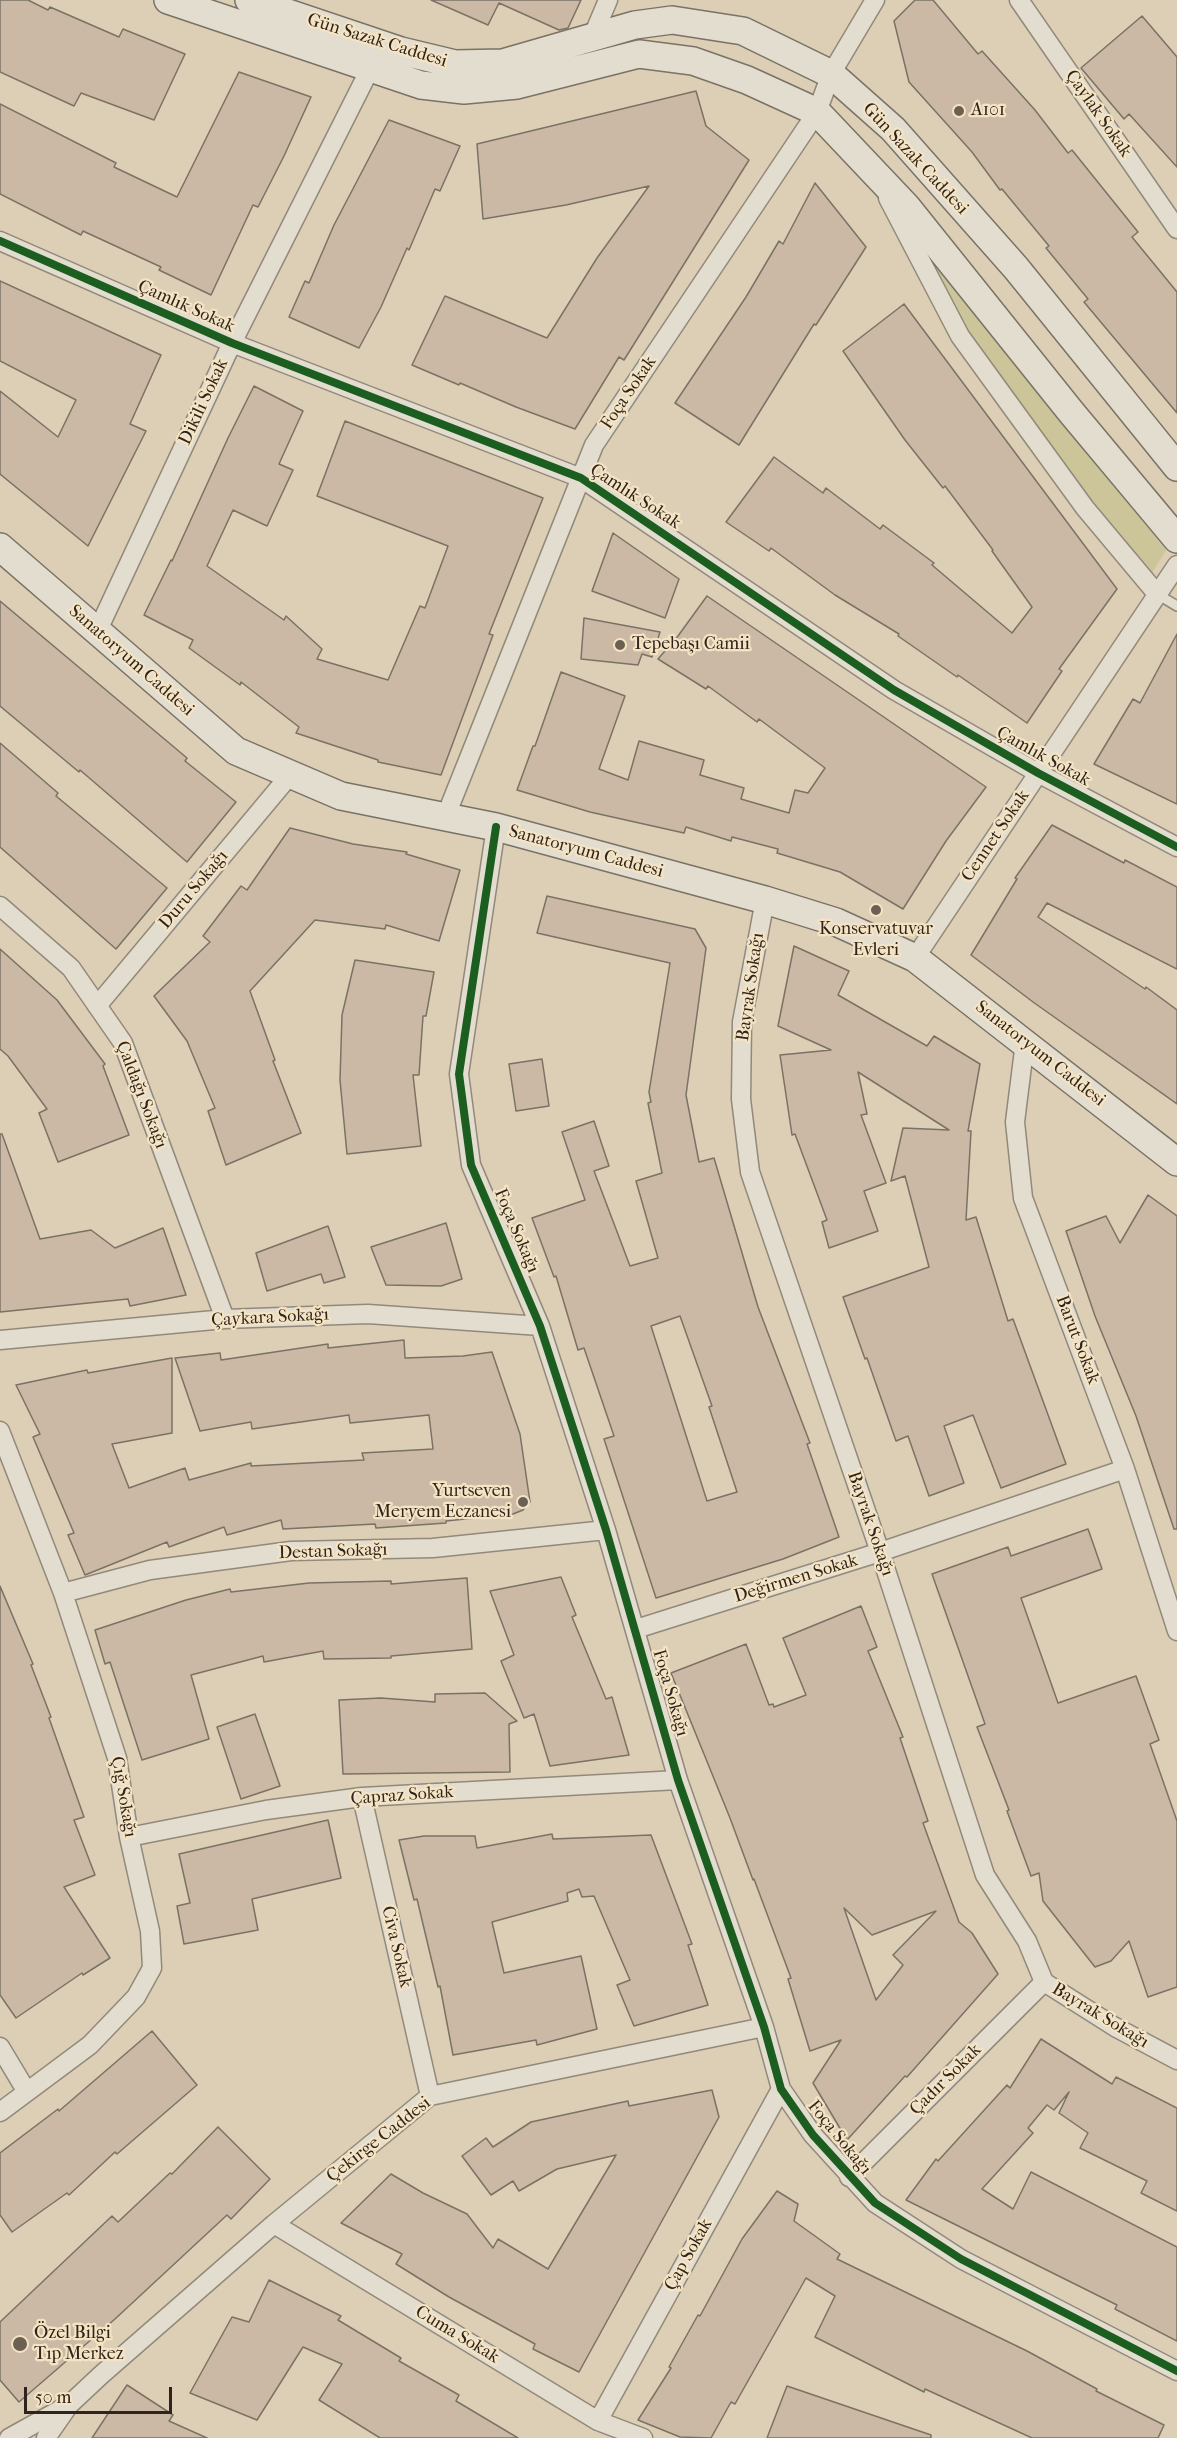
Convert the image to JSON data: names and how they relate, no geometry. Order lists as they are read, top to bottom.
{
  "streets": {
    "main road": ["Gün Sazak Caddesi", "Sanatoryum Caddesi"],
    "street": [
      "Çaylak Sokak",
      "Çamlık Sokak",
      "Foça Sokak",
      "Dikili Sokak",
      "Cennet Sokak",
      "Duru Sokağı",
      "Bayrak Sokağı",
      "Çaldağı Sokağı",
      "Foça Sokağı",
      "Çaykara Sokağı",
      "Barut Sokak",
      "Destan Sokağı",
      "Değirmen Sokak",
      "Çapraz Sokak",
      "Çığ Sokağı",
      "Civa Sokak",
      "Çadır Sokak",
      "Çekirge Caddesi",
      "Çap Sokak",
      "Cuma Sokak"
    ]
  },
  "crossings": [
    ["Gün Sazak Caddesi", "Foça Sokak"],
    ["Gün Sazak Caddesi", "Dikili Sokak"],
    ["Gün Sazak Caddesi", "Cennet Sokak"],
    ["Çamlık Sokak", "Foça Sokak"],
    ["Çamlık Sokak", "Dikili Sokak"],
    ["Çamlık Sokak", "Cennet Sokak"],
    ["Foça Sokak", "Sanatoryum Caddesi"],
    ["Dikili Sokak", "Sanatoryum Caddesi"],
    ["Sanatoryum Caddesi", "Cennet Sokak"],
    ["Sanatoryum Caddesi", "Duru Sokağı"],
    ["Sanatoryum Caddesi", "Bayrak Sokağı"],
    ["Sanatoryum Caddesi", "Foça Sokağı"],
    ["Sanatoryum Caddesi", "Barut Sokak"],
    ["Duru Sokağı", "Çaldağı Sokağı"],
    ["Bayrak Sokağı", "Değirmen Sokak"],
    ["Bayrak Sokağı", "Çadır Sokak"],
    ["Çaldağı Sokağı", "Çaykara Sokağı"],
    ["Foça Sokağı", "Çaykara Sokağı"],
    ["Foça Sokağı", "Destan Sokağı"],
    ["Foça Sokağı", "Değirmen Sokak"],
    ["Foça Sokağı", "Çapraz Sokak"],
    ["Foça Sokağı", "Çadır Sokak"],
    ["Foça Sokağı", "Çekirge Caddesi"],
    ["Foça Sokağı", "Çap Sokak"],
    ["Barut Sokak", "Değirmen Sokak"],
    ["Destan Sokağı", "Çığ Sokağı"],
    ["Çapraz Sokak", "Çığ Sokağı"],
    ["Çapraz Sokak", "Civa Sokak"],
    ["Civa Sokak", "Çekirge Caddesi"],
    ["Çekirge Caddesi", "Cuma Sokak"],
    ["Çap Sokak", "Cuma Sokak"]
  ],
  "places": [
    "A101",
    "Tepebaşı Camii",
    "Konservatuvar Evleri",
    "Yurtseven Meryem Eczanesi",
    "Özel Bilgi Tıp Merkez"
  ],
  "scale_bar": "50 m"
}
